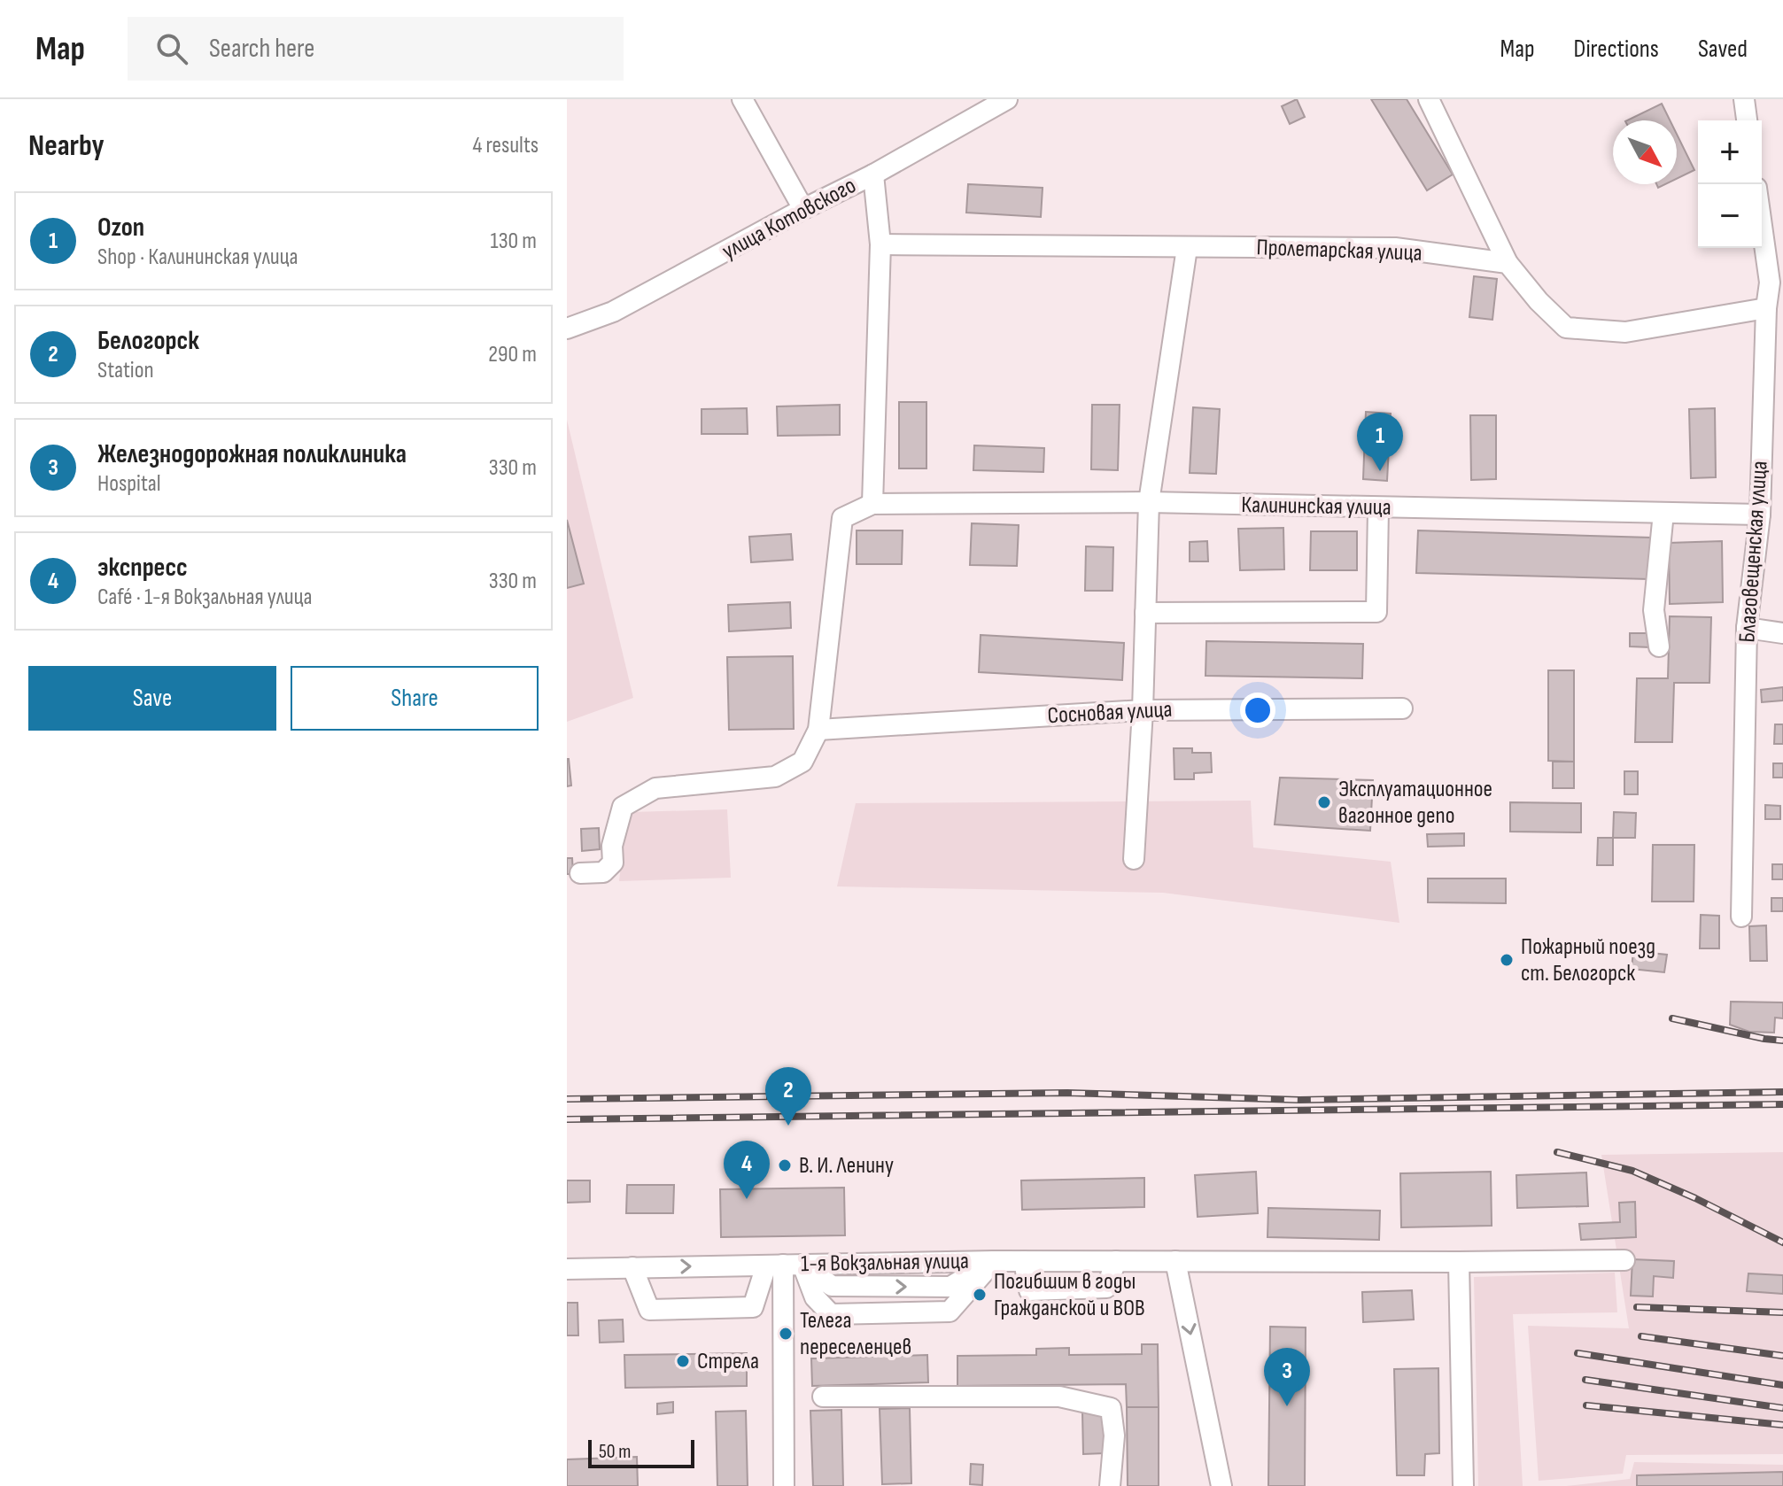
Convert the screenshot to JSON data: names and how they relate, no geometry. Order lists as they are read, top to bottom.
{
  "streets": {
    "street": [
      "улица Котовского",
      "Пролетарская улица",
      "Калининская улица",
      "Благовещенская улица",
      "Сосновая улица",
      "1-я Вокзальная улица"
    ]
  },
  "crossings": [
    ["Калининская улица", "Благовещенская улица"]
  ],
  "places": [
    "Эксплуатационное вагонное депо",
    "Пожарный поезд ст. Белогорск",
    "В. И. Ленину",
    "Погибшим в годы Гражданской и ВОВ",
    "Телега переселенцев",
    "Стрела"
  ],
  "scale_bar": "50 m",
  "north": "bottom right",
  "page": {
    "header": "Map",
    "search": "Search here",
    "nav": ["Map", "Directions", "Saved"],
    "heading": ["Nearby", "4 results"],
    "map_buttons": ["+", "−"],
    "list": [
      {
        "mark": "1",
        "name": "Ozon",
        "note": "Shop · Калининская улица",
        "value": "130 m"
      },
      {
        "mark": "2",
        "name": "Белогорск",
        "note": "Station",
        "value": "290 m"
      },
      {
        "mark": "3",
        "name": "Железнодорожная поликлиника",
        "note": "Hospital",
        "value": "330 m"
      },
      {
        "mark": "4",
        "name": "экспресс",
        "note": "Café · 1-я Вокзальная улица",
        "value": "330 m"
      }
    ],
    "pins": [
      "1",
      "2",
      "4",
      "3"
    ],
    "buttons": ["Save", "Share"],
    "scale": "50 m"
  }
}
